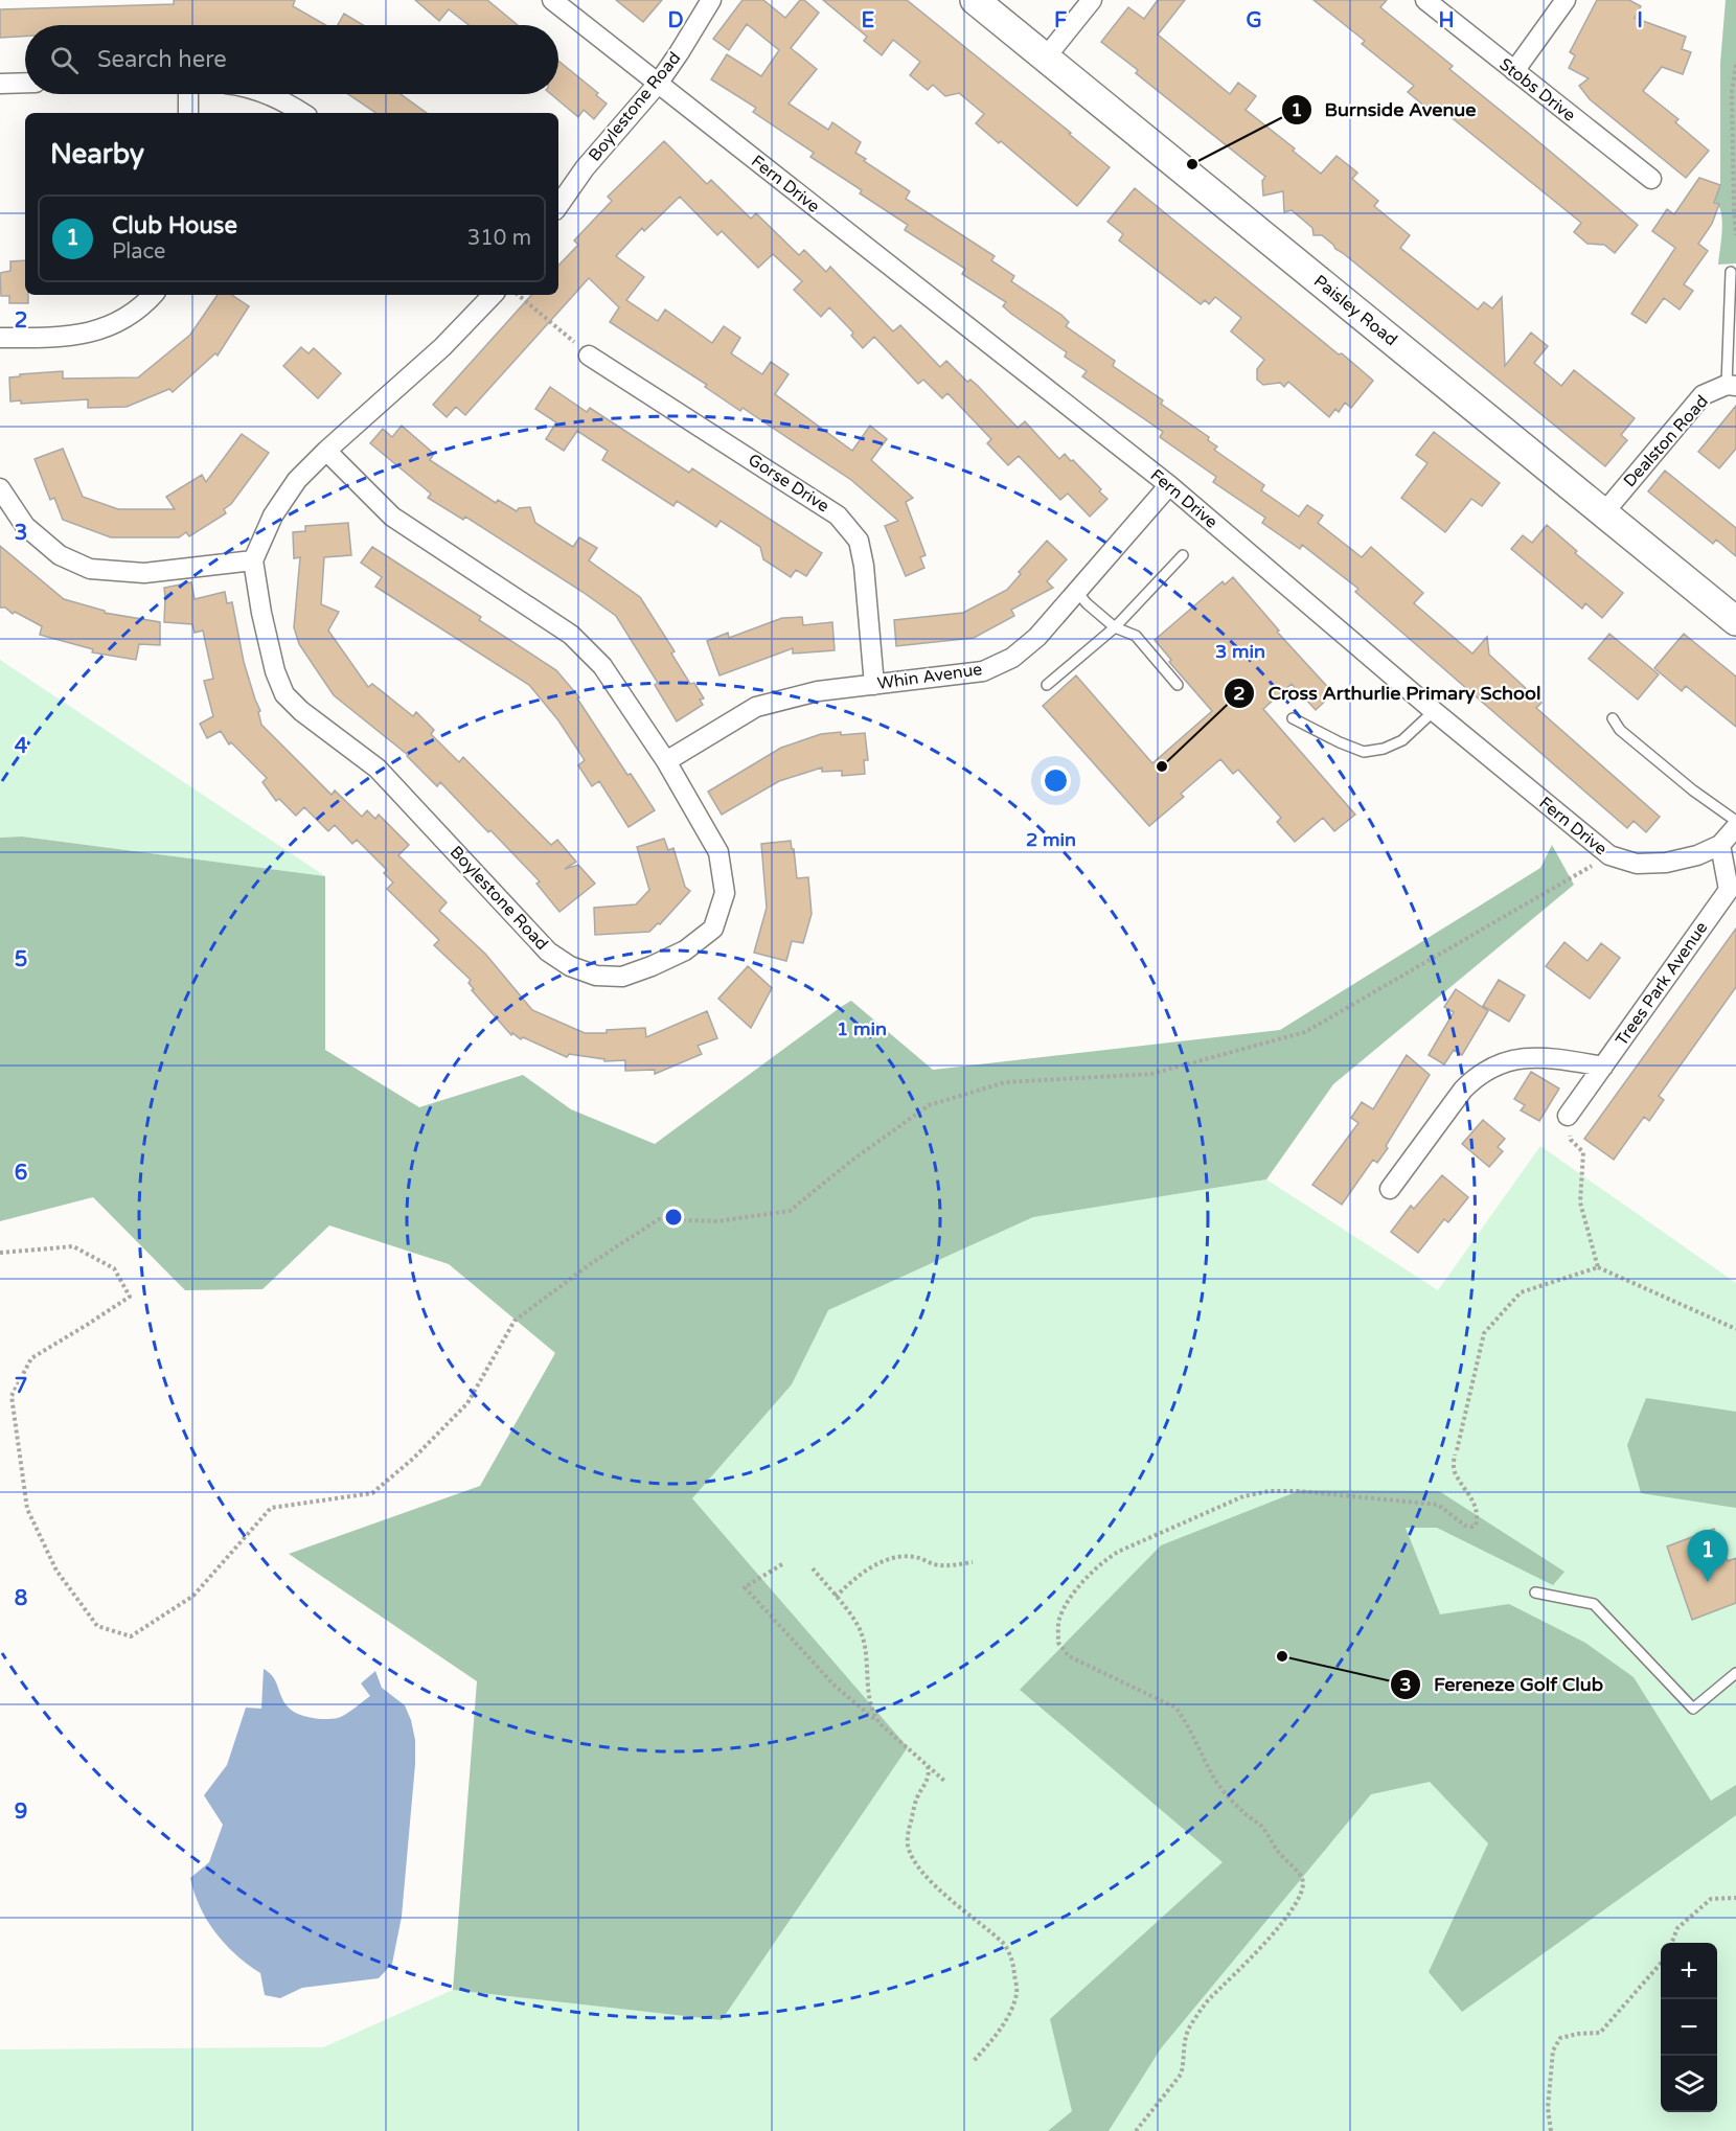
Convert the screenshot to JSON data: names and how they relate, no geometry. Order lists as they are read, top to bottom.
{
  "streets": {
    "main road": ["Paisley Road"],
    "street": [
      "Stobs Drive",
      "Boylestone Road",
      "Fern Drive",
      "Dealston Road",
      "Gorse Drive",
      "Whin Avenue",
      "Trees Park Avenue"
    ]
  },
  "crossings": [
    ["Boylestone Road", "Fern Drive"],
    ["Boylestone Road", "Whin Avenue"],
    ["Fern Drive", "Whin Avenue"],
    ["Fern Drive", "Trees Park Avenue"],
    ["Paisley Road", "Dealston Road"],
    ["Gorse Drive", "Whin Avenue"]
  ],
  "places": ["Burnside Avenue", "Cross Arthurlie Primary School", "Fereneze Golf Club"],
  "page": {
    "search": "Search here",
    "heading": "Nearby",
    "list": [
      {
        "mark": "1",
        "name": "Club House",
        "note": "Place",
        "value": "310 m"
      }
    ],
    "pins": "1",
    "map_buttons": ["+", "−"]
  },
  "grid": {
    "columns": [
      "D",
      "E",
      "F",
      "G",
      "H",
      "I"
    ],
    "rows": [
      "2",
      "3",
      "4",
      "5",
      "6",
      "7",
      "8",
      "9"
    ]
  },
  "rings": ["3 min", "2 min", "1 min"]
}
